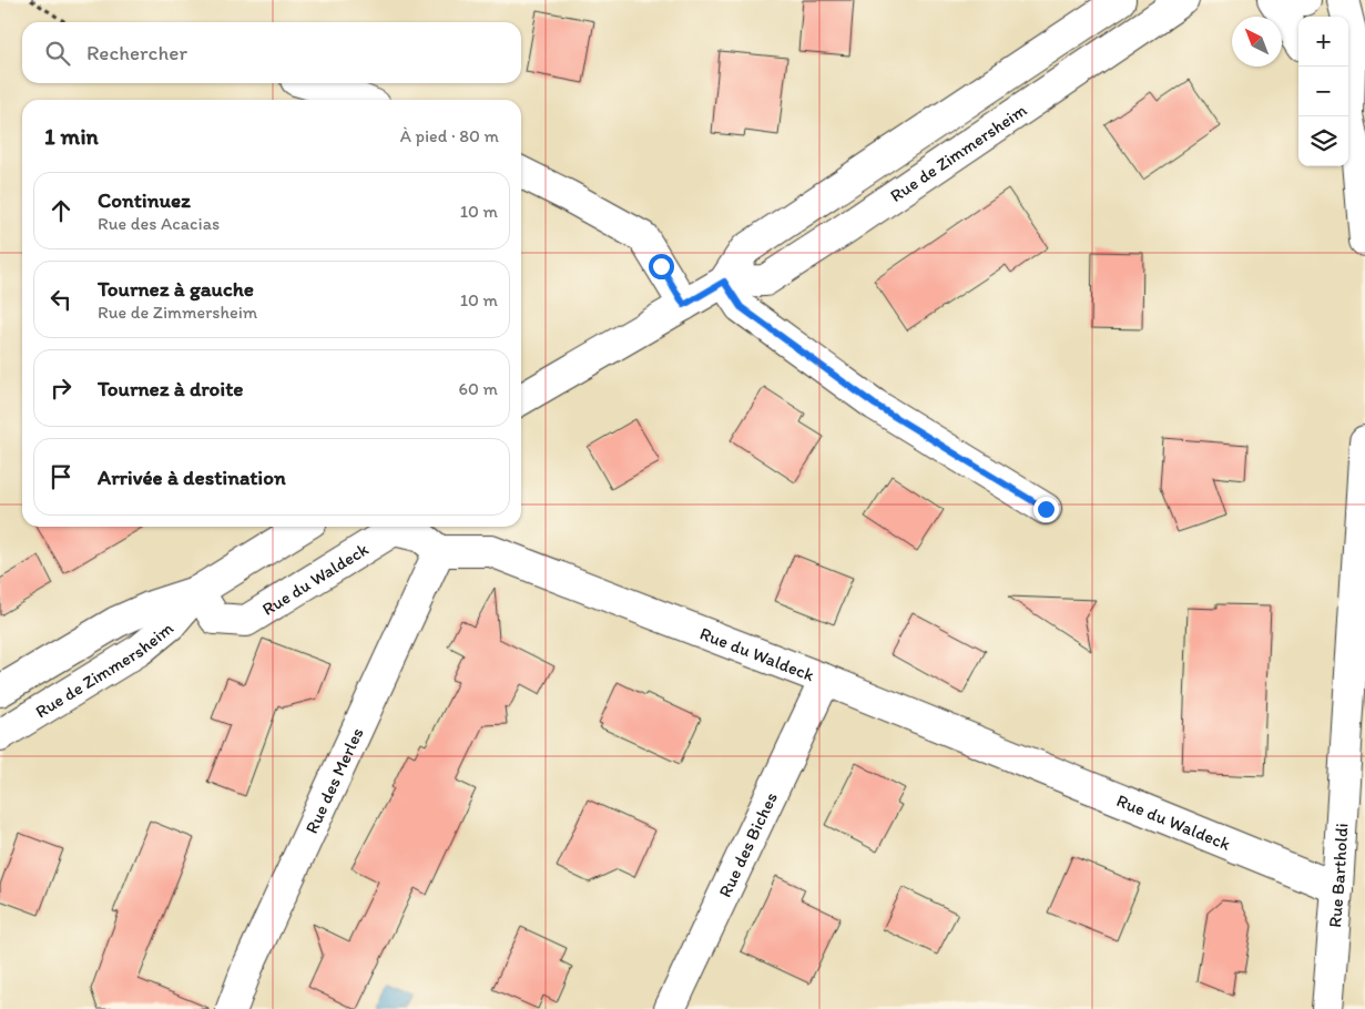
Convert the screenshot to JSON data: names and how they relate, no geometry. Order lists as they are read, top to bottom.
{
  "streets": {
    "street": [
      "Rue de Zimmersheim",
      "Rue du Waldeck",
      "Rue des Merles",
      "Rue des Biches",
      "Rue Bartholdi"
    ]
  },
  "crossings": [
    ["Rue de Zimmersheim", "Rue du Waldeck"],
    ["Rue du Waldeck", "Rue des Merles"],
    ["Rue du Waldeck", "Rue des Biches"],
    ["Rue du Waldeck", "Rue Bartholdi"]
  ],
  "north": "top left",
  "page": {
    "map_buttons": ["+", "−"],
    "search": "Rechercher",
    "heading": ["1 min", "À pied · 80 m"],
    "list": [
      ["Continuez", "Rue des Acacias", "10 m"],
      ["Tournez à gauche", "Rue de Zimmersheim", "10 m"],
      ["Tournez à droite", "60 m"],
      "Arrivée à destination"
    ]
  }
}
